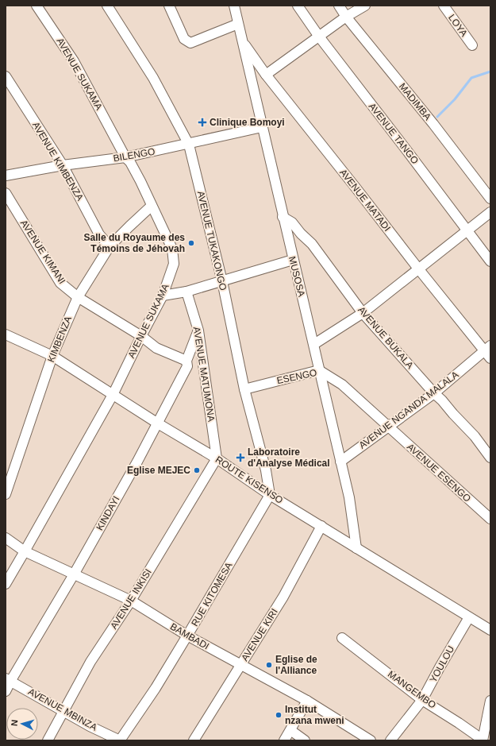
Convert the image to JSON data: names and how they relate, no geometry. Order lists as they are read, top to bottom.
{
  "streets": {
    "street": [
      "LOYA",
      "AVENUE SUKAMA",
      "MADIMBA",
      "AVENUE TANGO",
      "BILENGO",
      "AVENUE KIMBENZA",
      "AVENUE MATADI",
      "AVENUE TUKAKONGO",
      "AVENUE KIMANI",
      "MUSOSA",
      "AVENUE BUKALA",
      "KIMBENZA",
      "AVENUE MATUMONA",
      "ESENGO",
      "AVENUE NGANDA MALALA",
      "AVENUE ESENGO",
      "ROUTE KISENSO",
      "KINDAYI",
      "RUE KITOMESA",
      "AVENUE INKISI",
      "AVENUE KIRI",
      "BAMBADI",
      "YOULOU",
      "MANGEMBO",
      "AVENUE MBINZA"
    ]
  },
  "crossings": [
    ["AVENUE SUKAMA", "BILENGO"],
    ["AVENUE SUKAMA", "AVENUE KIMANI"],
    ["AVENUE SUKAMA", "KIMBENZA"],
    ["AVENUE SUKAMA", "ROUTE KISENSO"],
    ["AVENUE SUKAMA", "BAMBADI"],
    ["BILENGO", "AVENUE KIMBENZA"],
    ["BILENGO", "AVENUE TUKAKONGO"],
    ["BILENGO", "MUSOSA"],
    ["AVENUE KIMBENZA", "KIMBENZA"],
    ["AVENUE MATADI", "MUSOSA"],
    ["AVENUE MATADI", "AVENUE NGANDA MALALA"],
    ["AVENUE TUKAKONGO", "ESENGO"],
    ["AVENUE TUKAKONGO", "ROUTE KISENSO"],
    ["AVENUE TUKAKONGO", "RUE KITOMESA"],
    ["AVENUE KIMANI", "KIMBENZA"],
    ["AVENUE KIMANI", "KINDAYI"],
    ["MUSOSA", "AVENUE BUKALA"],
    ["MUSOSA", "ESENGO"],
    ["MUSOSA", "AVENUE NGANDA MALALA"],
    ["MUSOSA", "ROUTE KISENSO"],
    ["AVENUE BUKALA", "AVENUE NGANDA MALALA"],
    ["KIMBENZA", "ROUTE KISENSO"],
    ["AVENUE MATUMONA", "ROUTE KISENSO"],
    ["AVENUE MATUMONA", "KINDAYI"],
    ["AVENUE MATUMONA", "AVENUE INKISI"],
    ["ESENGO", "AVENUE NGANDA MALALA"],
    ["ESENGO", "AVENUE ESENGO"],
    ["AVENUE NGANDA MALALA", "AVENUE ESENGO"],
    ["ROUTE KISENSO", "KINDAYI"],
    ["ROUTE KISENSO", "RUE KITOMESA"],
    ["ROUTE KISENSO", "AVENUE INKISI"],
    ["ROUTE KISENSO", "AVENUE KIRI"],
    ["ROUTE KISENSO", "YOULOU"],
    ["KINDAYI", "BAMBADI"],
    ["KINDAYI", "AVENUE MBINZA"],
    ["RUE KITOMESA", "BAMBADI"],
    ["RUE KITOMESA", "AVENUE MBINZA"],
    ["AVENUE INKISI", "BAMBADI"],
    ["AVENUE INKISI", "AVENUE MBINZA"],
    ["AVENUE KIRI", "BAMBADI"],
    ["YOULOU", "MANGEMBO"]
  ],
  "places": {
    "health": ["Clinique Bomoyi", "Laboratoire d'Analyse Médical"],
    "other": [
      "Salle du Royaume des Témoins de Jéhovah",
      "Eglise MEJEC",
      "Eglise de l'Alliance",
      "Institut nzana mweni"
    ]
  },
  "north": "left"
}
